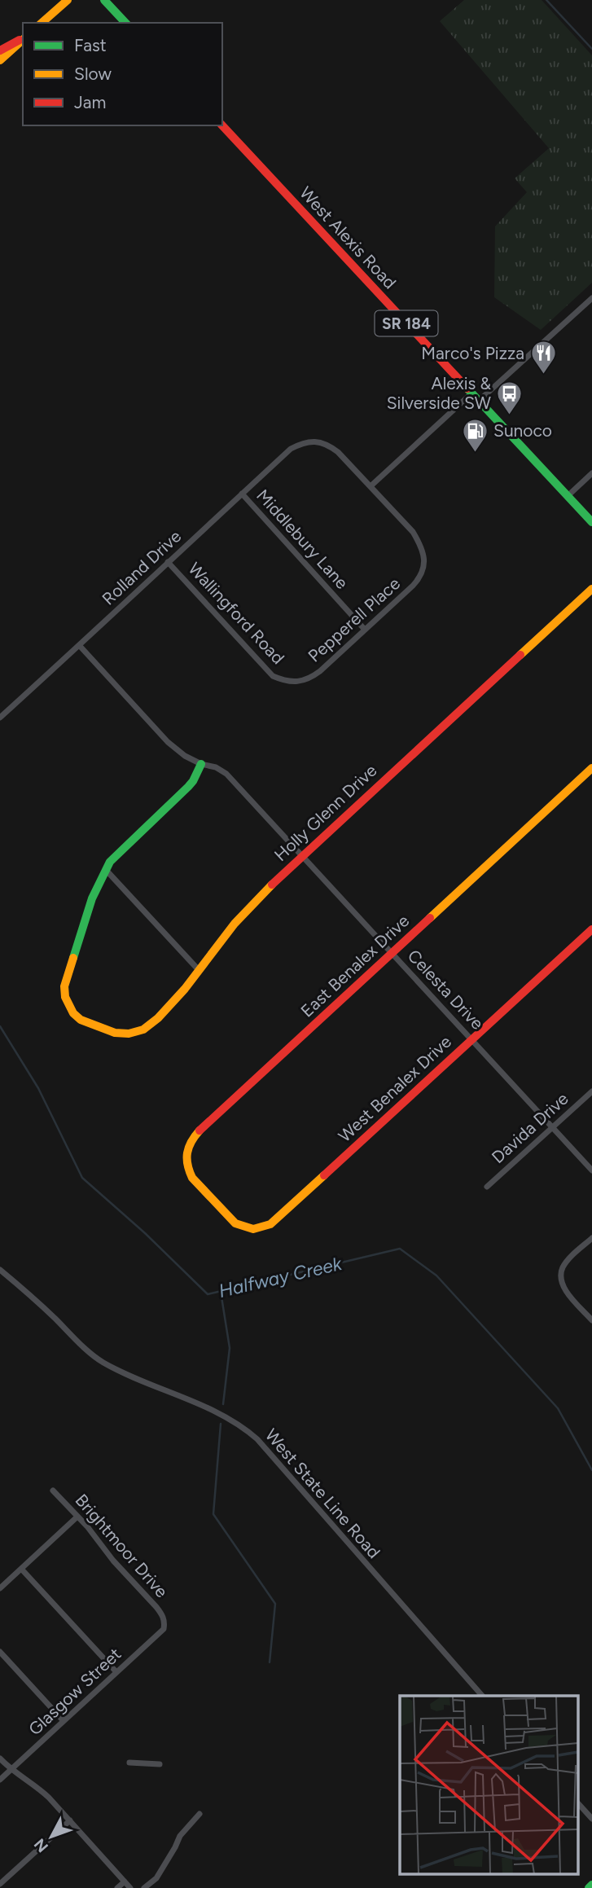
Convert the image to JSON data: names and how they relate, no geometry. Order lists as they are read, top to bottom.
{
  "streets": {
    "street": [
      "West Alexis Road",
      "SR 184",
      "Middlebury Lane",
      "Rolland Drive",
      "Wallingford Road",
      "Pepperell Place",
      "Holly Glenn Drive",
      "East Benalex Drive",
      "Celesta Drive",
      "West Benalex Drive",
      "Davida Drive",
      "West State Line Road",
      "Brightmoor Drive",
      "Glasgow Street"
    ]
  },
  "crossings": [
    ["Middlebury Lane", "Rolland Drive"],
    ["Middlebury Lane", "Pepperell Place"],
    ["Rolland Drive", "Wallingford Road"],
    ["Rolland Drive", "Pepperell Place"],
    ["Rolland Drive", "Celesta Drive"],
    ["Wallingford Road", "Pepperell Place"],
    ["Holly Glenn Drive", "Celesta Drive"],
    ["East Benalex Drive", "Celesta Drive"],
    ["East Benalex Drive", "West Benalex Drive"],
    ["Celesta Drive", "West Benalex Drive"],
    ["Celesta Drive", "Davida Drive"],
    ["Brightmoor Drive", "Glasgow Street"]
  ],
  "water": ["Halfway Creek"],
  "places": {
    "restaurant": ["Marco's Pizza"],
    "bus stop": ["Alexis & Silverside SW"],
    "fuel station": ["Sunoco"]
  },
  "legend": ["Fast", "Slow", "Jam"],
  "north": "bottom left"
}
